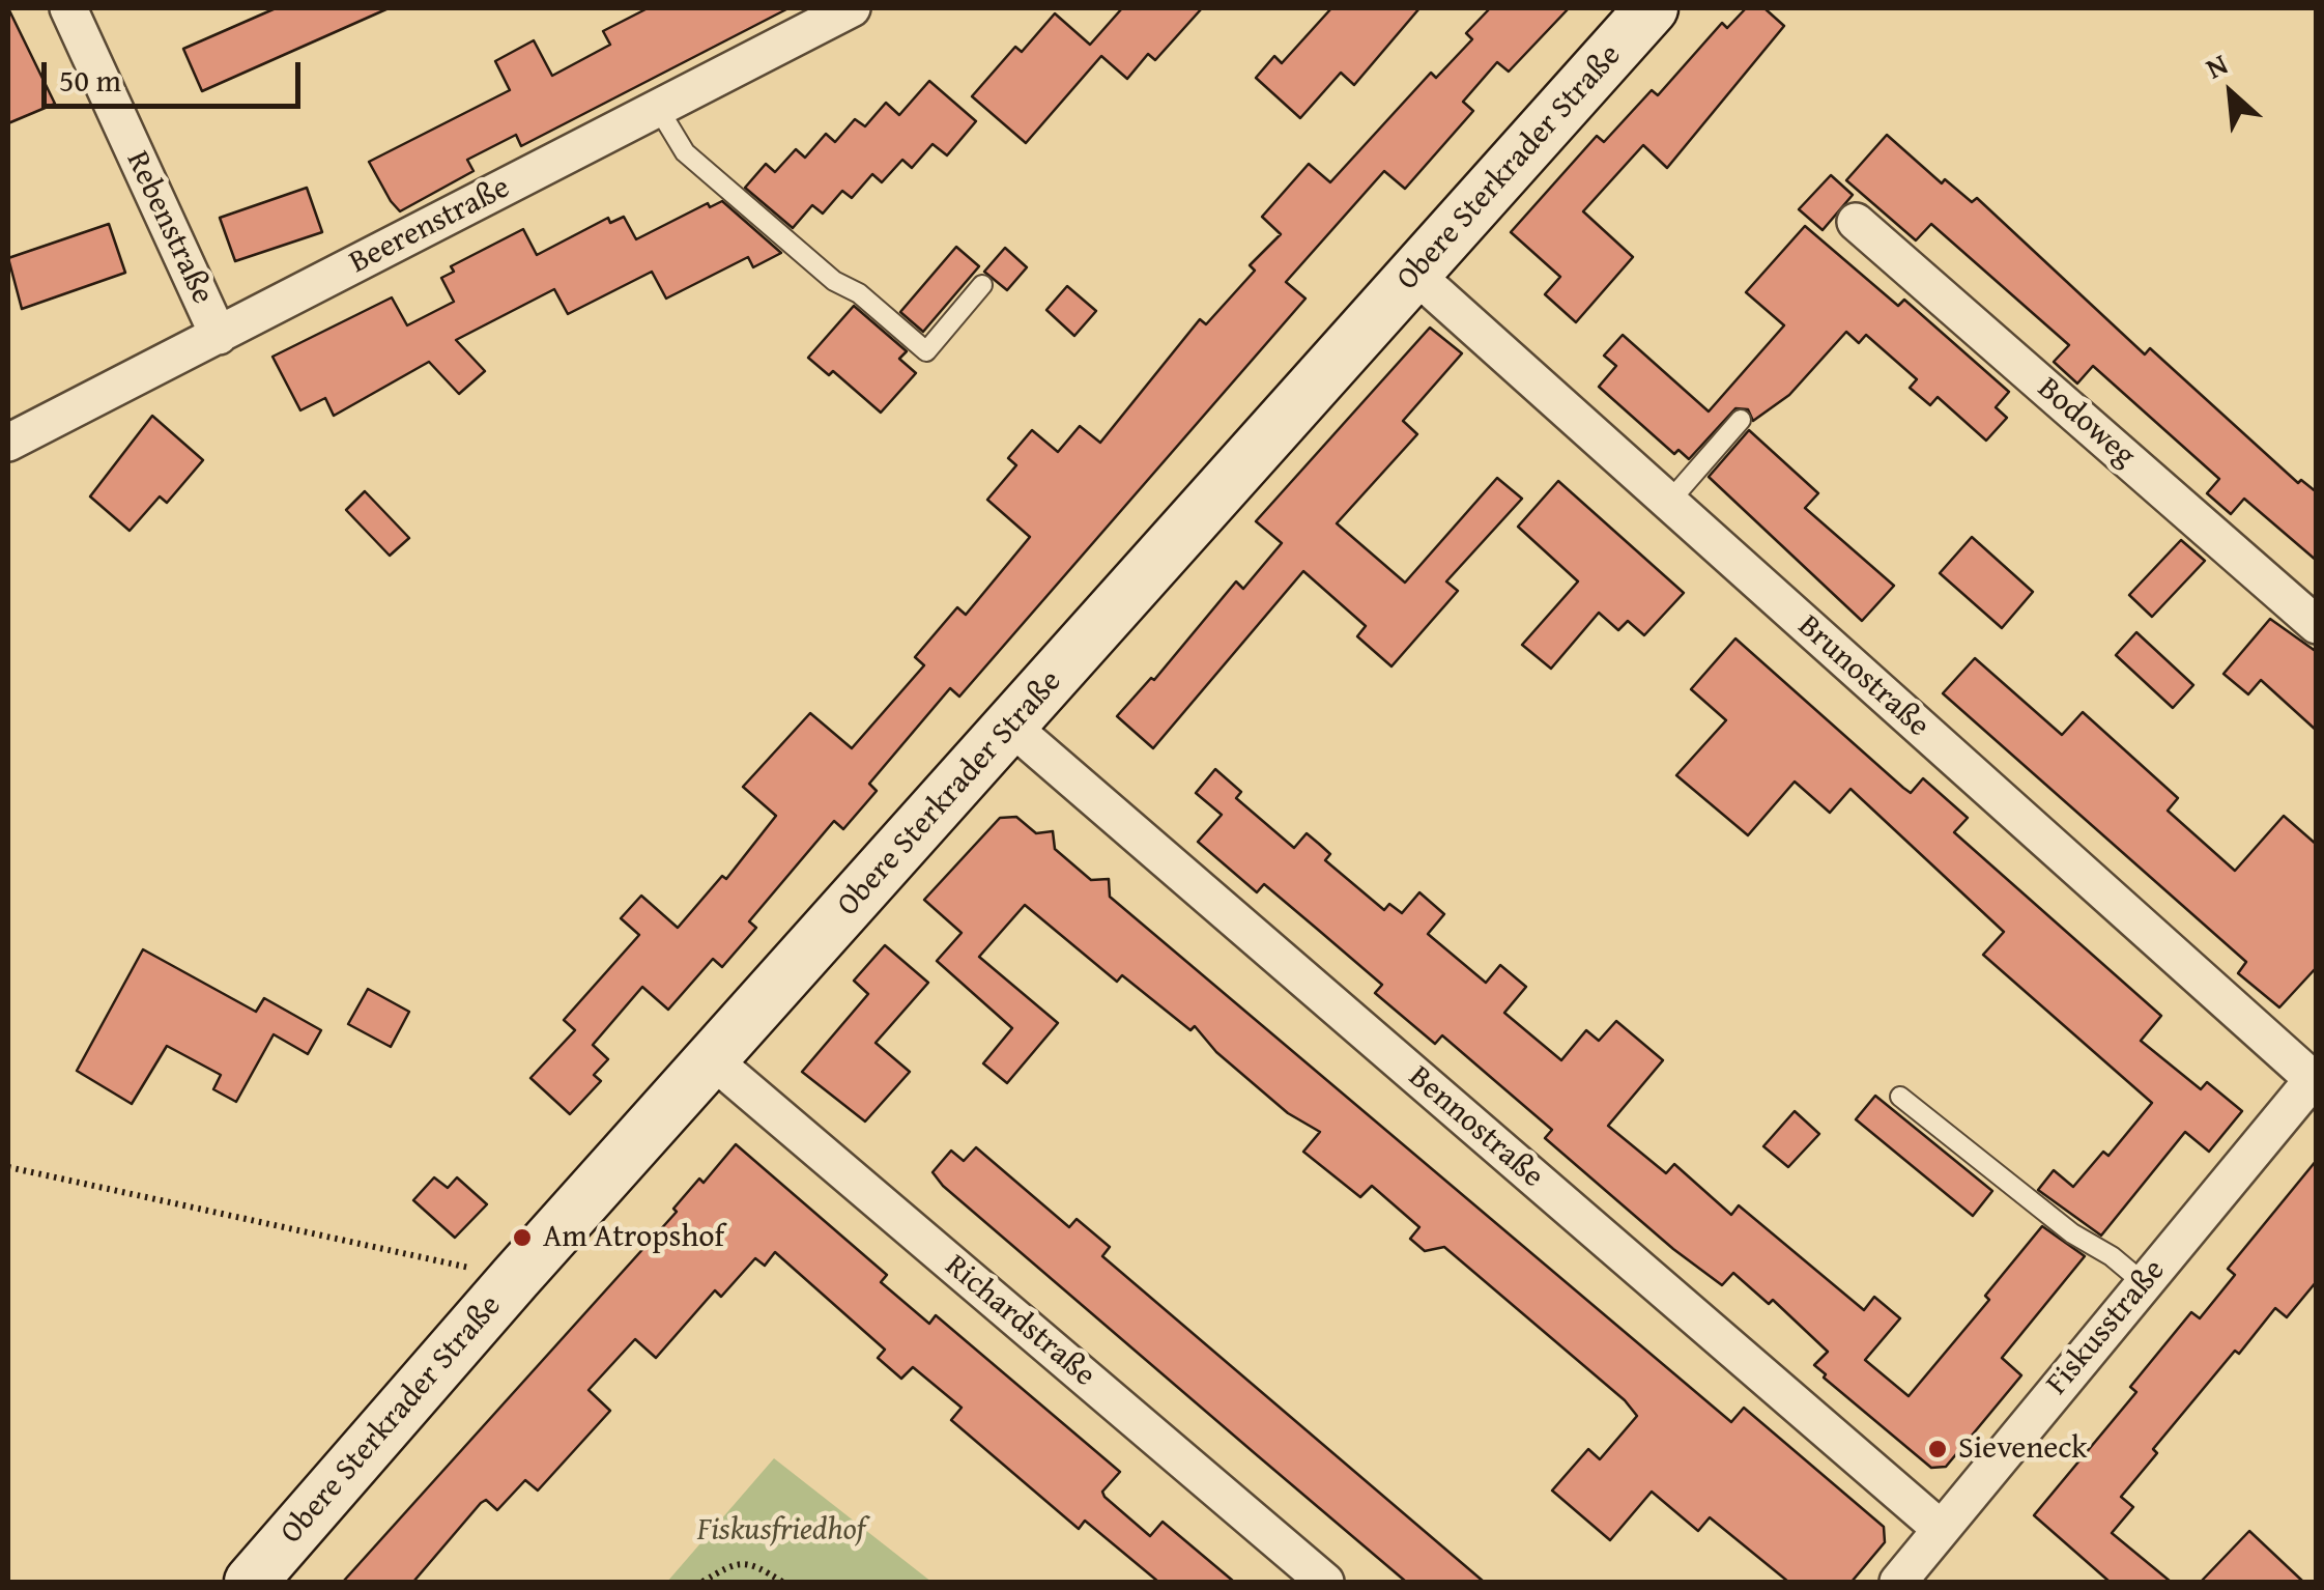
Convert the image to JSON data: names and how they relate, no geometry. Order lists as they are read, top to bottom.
{
  "streets": {
    "street": [
      "Obere Sterkrader Straße",
      "Beerenstraße",
      "Rebenstraße",
      "Bodoweg",
      "Brunostraße",
      "Bennostraße",
      "Richardstraße",
      "Fiskusstraße"
    ]
  },
  "crossings": [
    ["Obere Sterkrader Straße", "Brunostraße"],
    ["Obere Sterkrader Straße", "Bennostraße"],
    ["Obere Sterkrader Straße", "Richardstraße"],
    ["Beerenstraße", "Rebenstraße"],
    ["Brunostraße", "Fiskusstraße"],
    ["Bennostraße", "Fiskusstraße"]
  ],
  "parks": ["Fiskusfriedhof"],
  "places": ["Am Atropshof", "Sieveneck"],
  "scale_bar": "50 m",
  "north": "top left"
}
